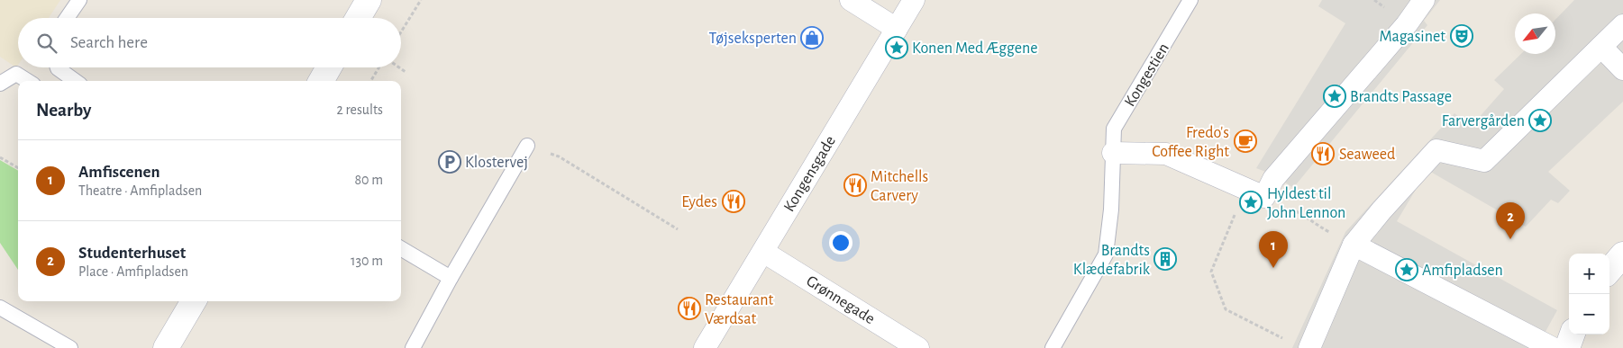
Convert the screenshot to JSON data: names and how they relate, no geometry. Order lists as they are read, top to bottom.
{
  "streets": {
    "street": ["Kongensgade", "Grønnegade"],
    "lane": ["Kongestien"]
  },
  "crossings": [
    ["Kongensgade", "Grønnegade"]
  ],
  "places": {
    "theatre": ["Magasinet"],
    "shop": ["Tøjseksperten"],
    "place": [
      "Konen Med Æggene",
      "Brandts Passage",
      "Farvergården",
      "Hyldest til John Lennon",
      "Amfipladsen"
    ],
    "cafe": ["Fredo's Coffee Right"],
    "restaurant": [
      "Seaweed",
      "Mitchells Carvery",
      "Eydes",
      "Restaurant Værdsat"
    ],
    "parking": ["Klostervej"],
    "building": ["Brandts Klædefabrik"]
  },
  "north": "bottom left",
  "page": {
    "search": "Search here",
    "heading": ["Nearby", "2 results"],
    "list": [
      {
        "mark": "1",
        "name": "Amfiscenen",
        "note": "Theatre · Amfipladsen",
        "value": "80 m"
      },
      {
        "mark": "2",
        "name": "Studenterhuset",
        "note": "Place · Amfipladsen",
        "value": "130 m"
      }
    ],
    "pins": ["2", "1"],
    "map_buttons": ["+", "−"]
  }
}
